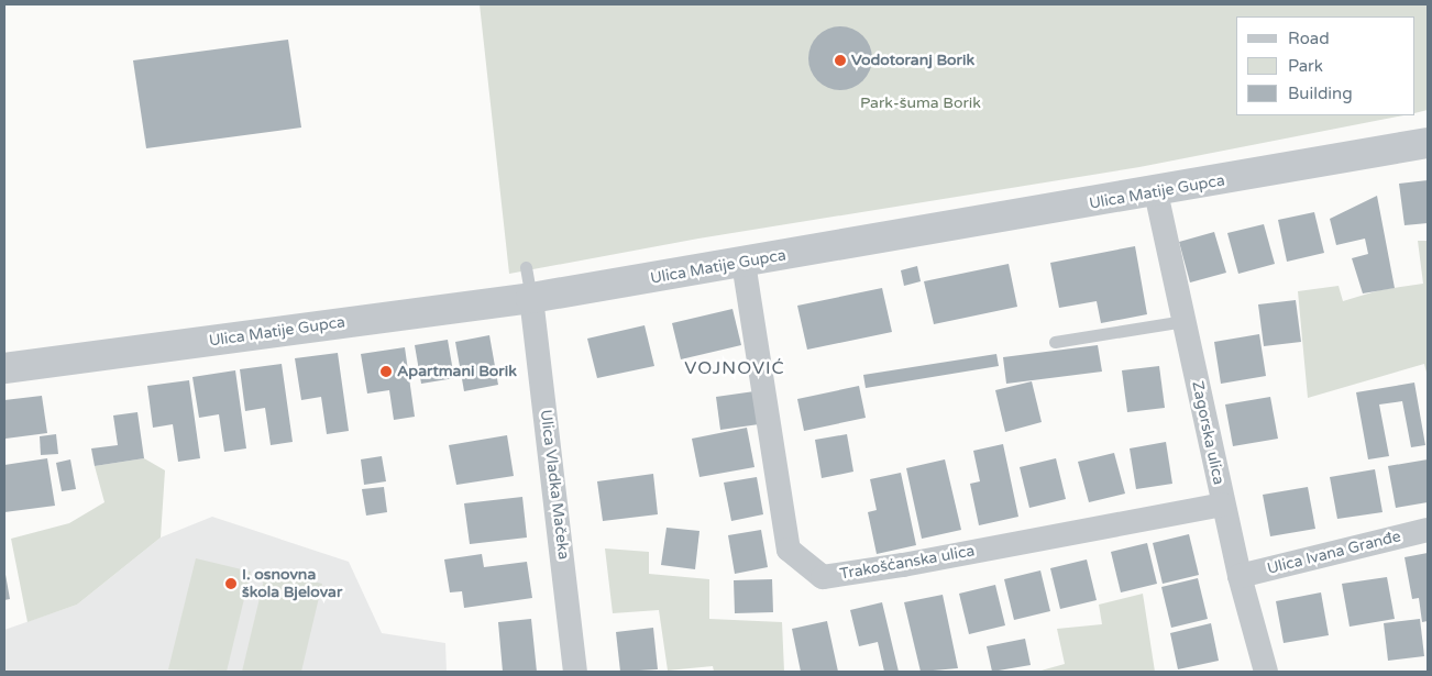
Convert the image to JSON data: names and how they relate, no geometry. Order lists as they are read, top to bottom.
{
  "streets": {
    "street": [
      "Ulica Matije Gupca",
      "Zagorska ulica",
      "Ulica Vladka Mačeka",
      "Ulica Ivana Granđe",
      "Trakošćanska ulica"
    ]
  },
  "crossings": [
    ["Ulica Matije Gupca", "Zagorska ulica"],
    ["Ulica Matije Gupca", "Ulica Vladka Mačeka"],
    ["Ulica Matije Gupca", "Trakošćanska ulica"],
    ["Zagorska ulica", "Ulica Ivana Granđe"],
    ["Zagorska ulica", "Trakošćanska ulica"]
  ],
  "districts": ["VOJNOVIĆ"],
  "parks": ["Park-šuma Borik"],
  "places": ["Vodotoranj Borik", "Apartmani Borik", "I. osnovna škola Bjelovar"],
  "legend": ["Road", "Park", "Building"]
}
